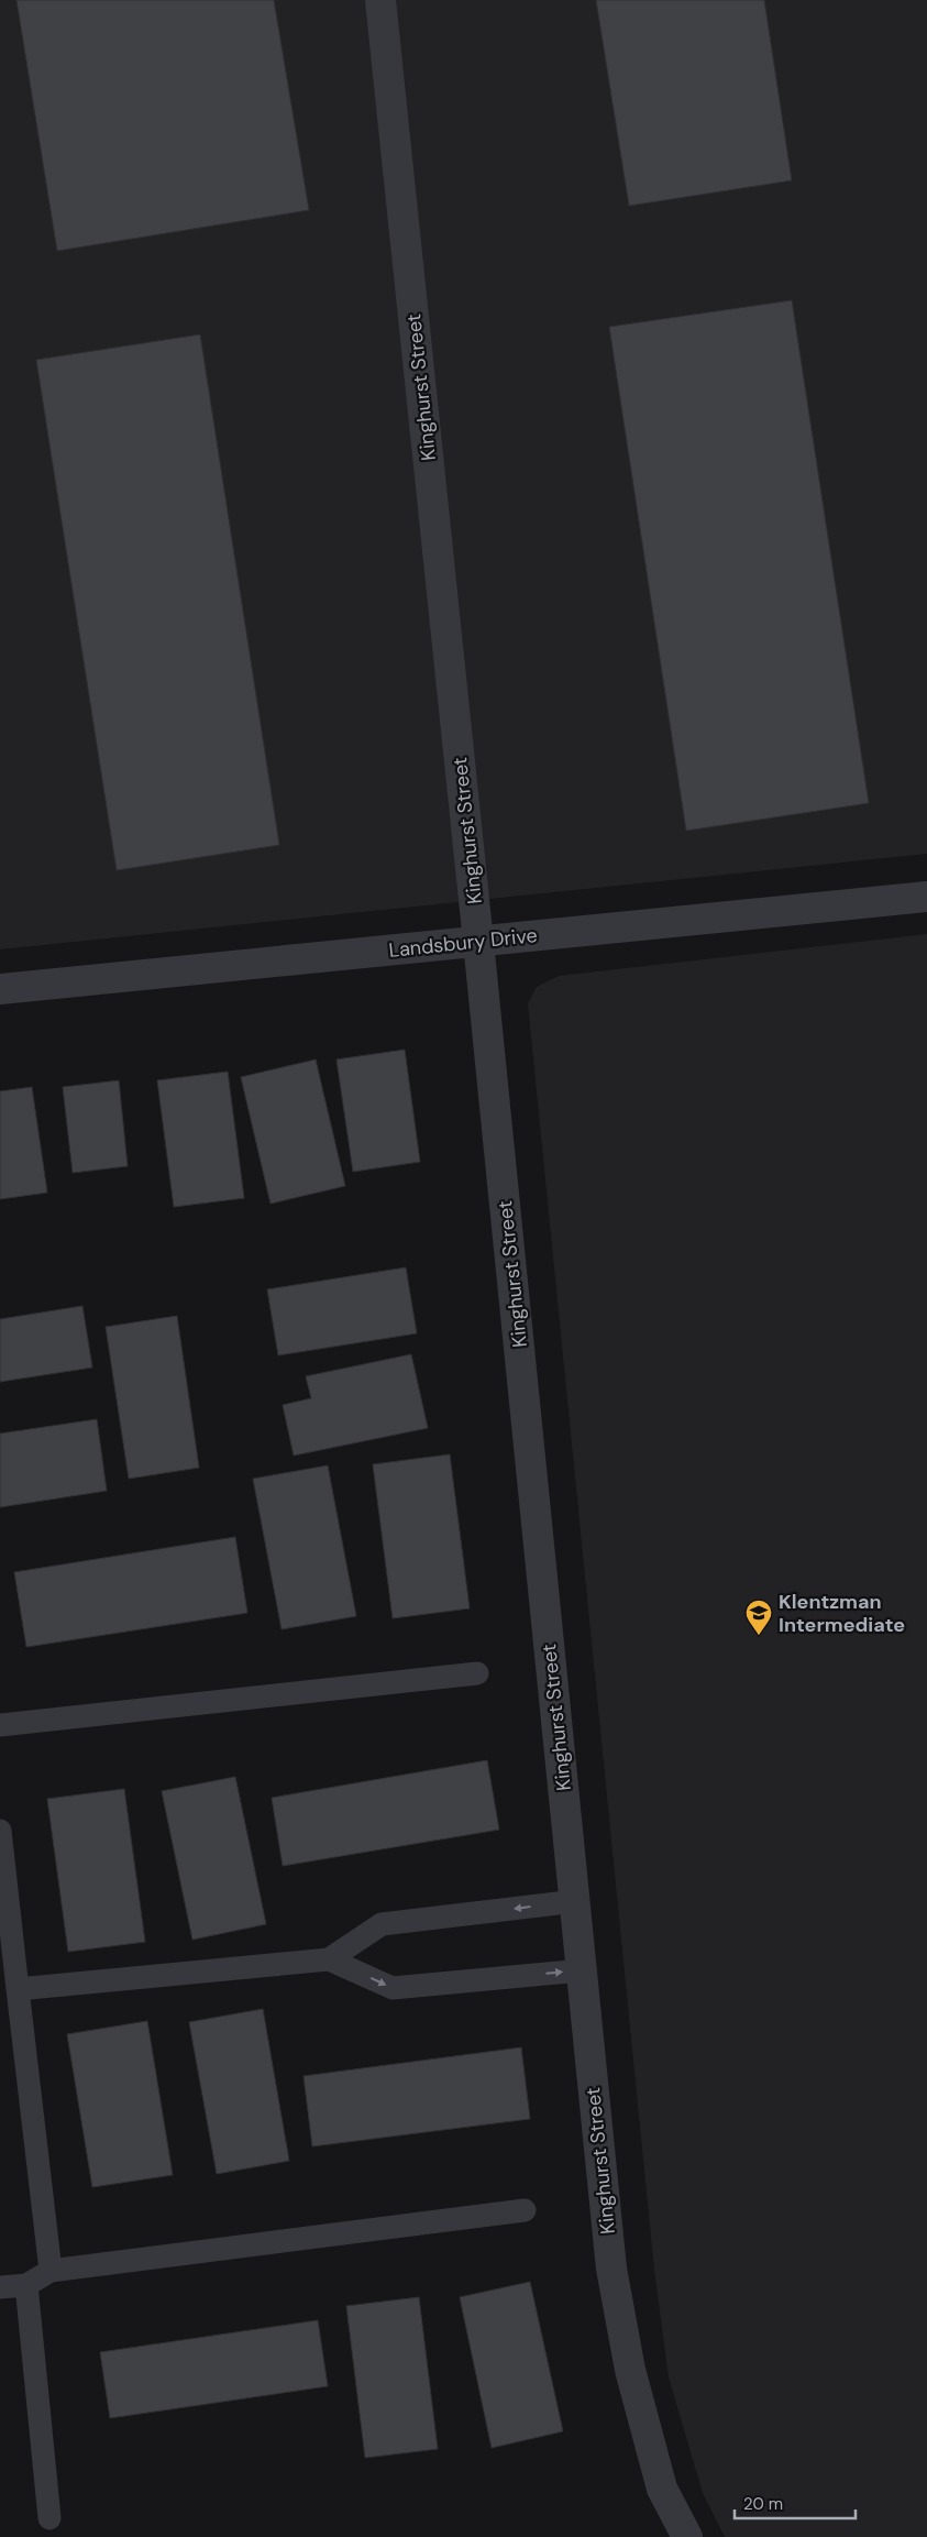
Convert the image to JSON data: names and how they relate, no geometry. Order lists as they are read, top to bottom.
{
  "streets": {
    "street": ["Kinghurst Street", "Landsbury Drive"]
  },
  "crossings": [
    ["Kinghurst Street", "Landsbury Drive"]
  ],
  "places": {
    "school or university": ["Klentzman Intermediate"]
  },
  "scale_bar": "20 m"
}
